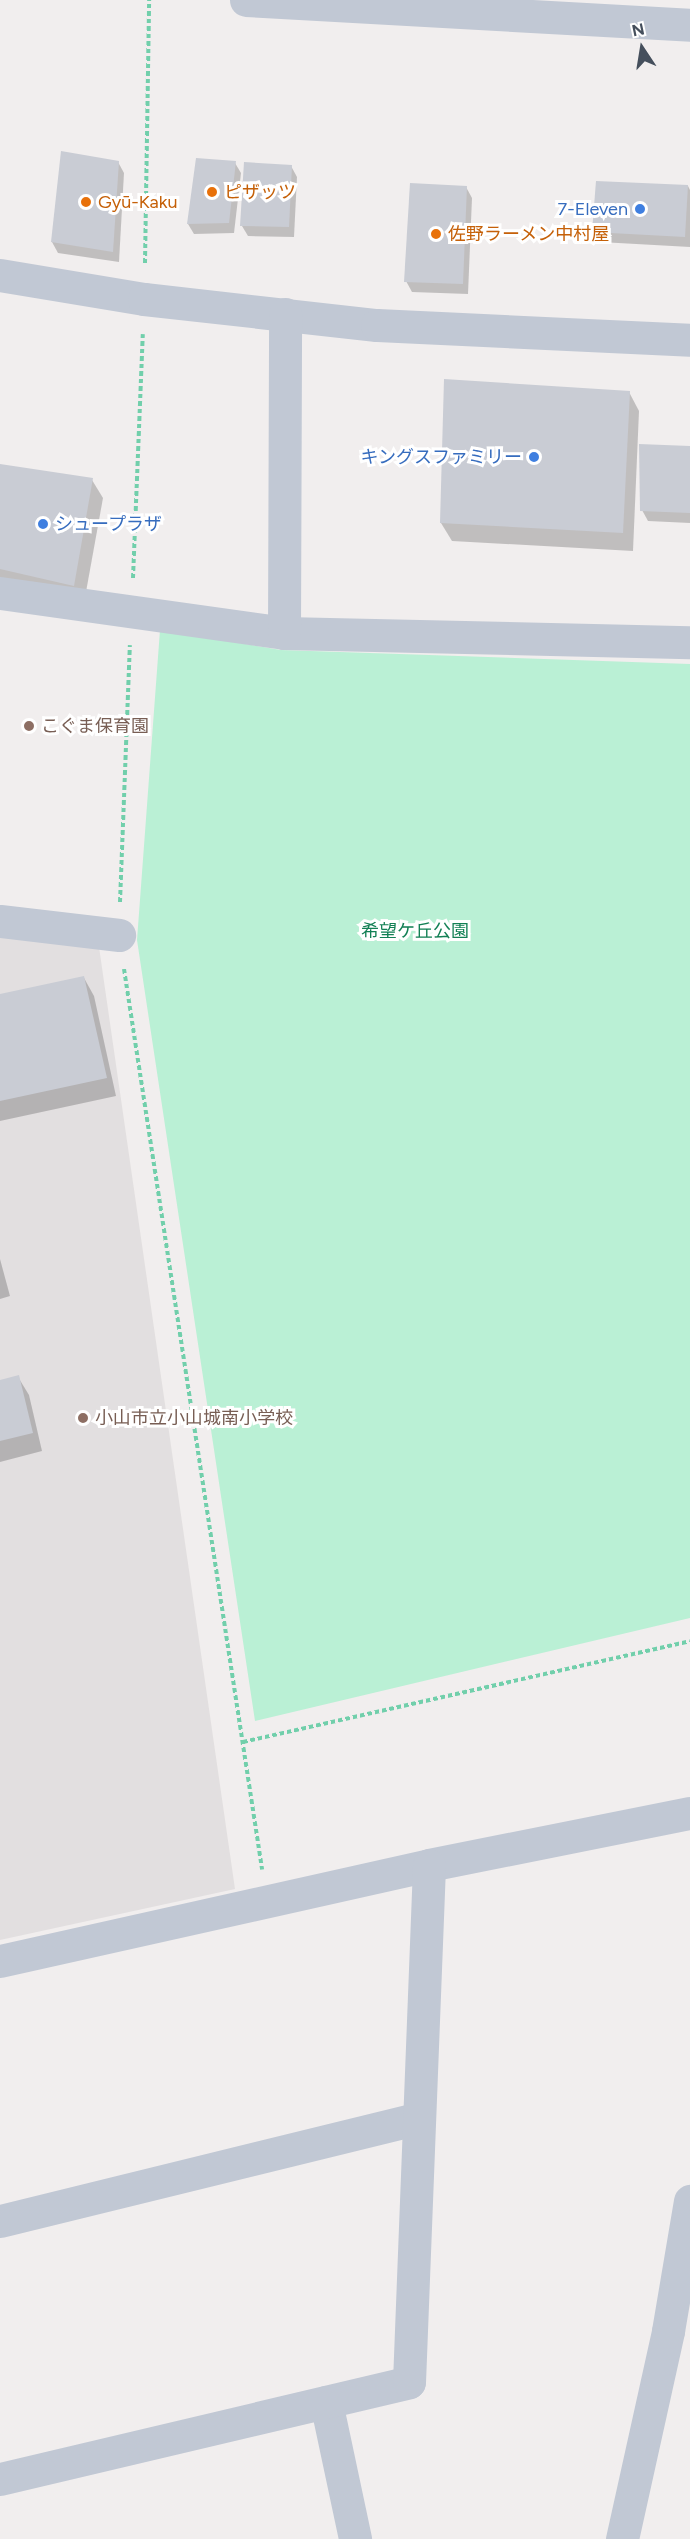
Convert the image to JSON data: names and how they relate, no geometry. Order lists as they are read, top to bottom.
{
  "parks": ["希望ケ丘公園"],
  "places": [
    "ピザッツ",
    "Gyū-Kaku",
    "7-Eleven",
    "佐野ラーメン中村屋",
    "キングスファミリー",
    "シュープラザ",
    "こぐま保育園",
    "小山市立小山城南小学校"
  ],
  "north": "top"
}
